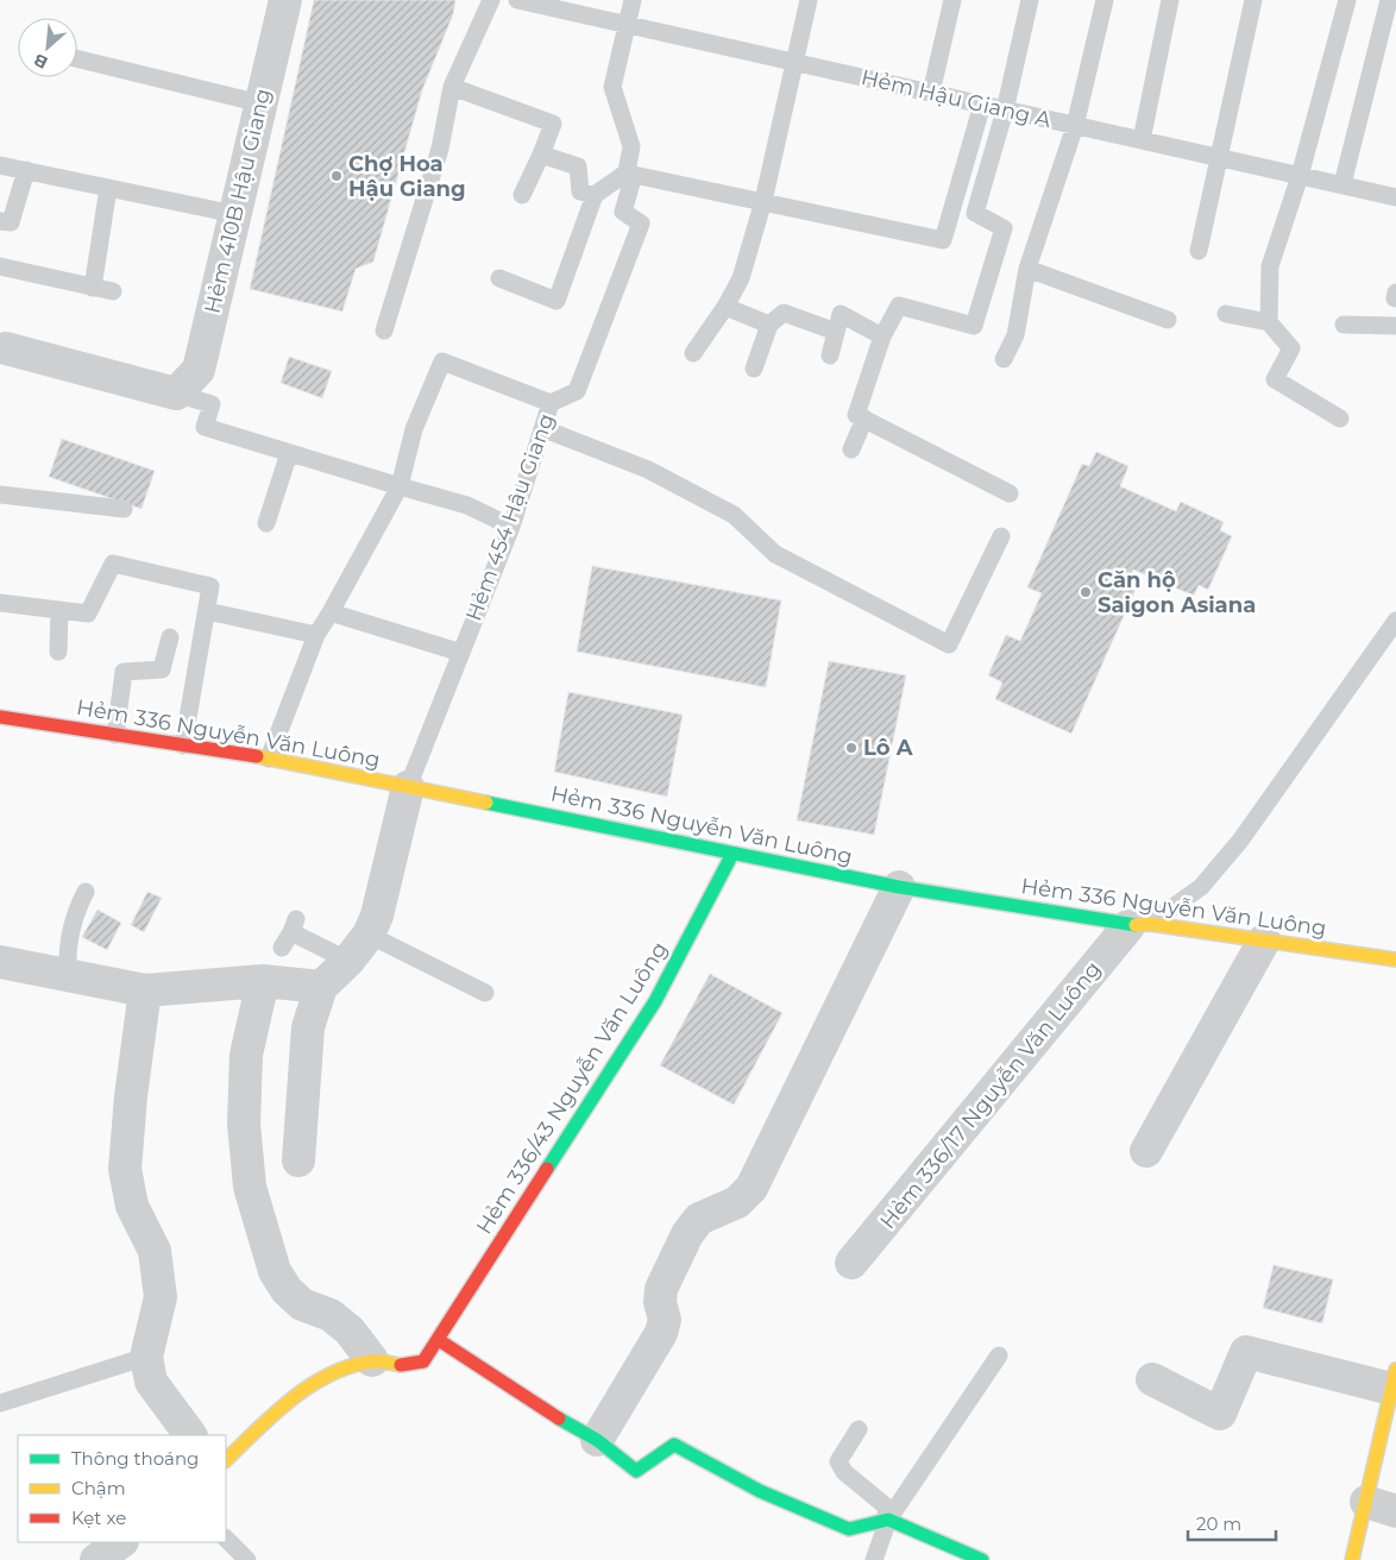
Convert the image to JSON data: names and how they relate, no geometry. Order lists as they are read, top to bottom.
{
  "streets": {
    "street": [
      "Hẻm 410B Hậu Giang",
      "Hẻm 336 Nguyễn Văn Luông",
      "Hẻm 336/43 Nguyễn Văn Luông",
      "Hẻm 336/17 Nguyễn Văn Luông"
    ],
    "lane": ["Hẻm Hậu Giang A", "Hẻm 454 Hậu Giang"]
  },
  "crossings": [
    ["Hẻm Hậu Giang A", "Hẻm 454 Hậu Giang"],
    ["Hẻm 454 Hậu Giang", "Hẻm 336 Nguyễn Văn Luông"],
    ["Hẻm 336 Nguyễn Văn Luông", "Hẻm 336/43 Nguyễn Văn Luông"],
    ["Hẻm 336 Nguyễn Văn Luông", "Hẻm 336/17 Nguyễn Văn Luông"]
  ],
  "places": ["Chợ Hoa Hậu Giang", "Căn hộ Saigon Asiana", "Lô A"],
  "legend": ["Thông thoáng", "Chậm", "Kẹt xe"],
  "scale_bar": "20 m",
  "north": "bottom left"
}
